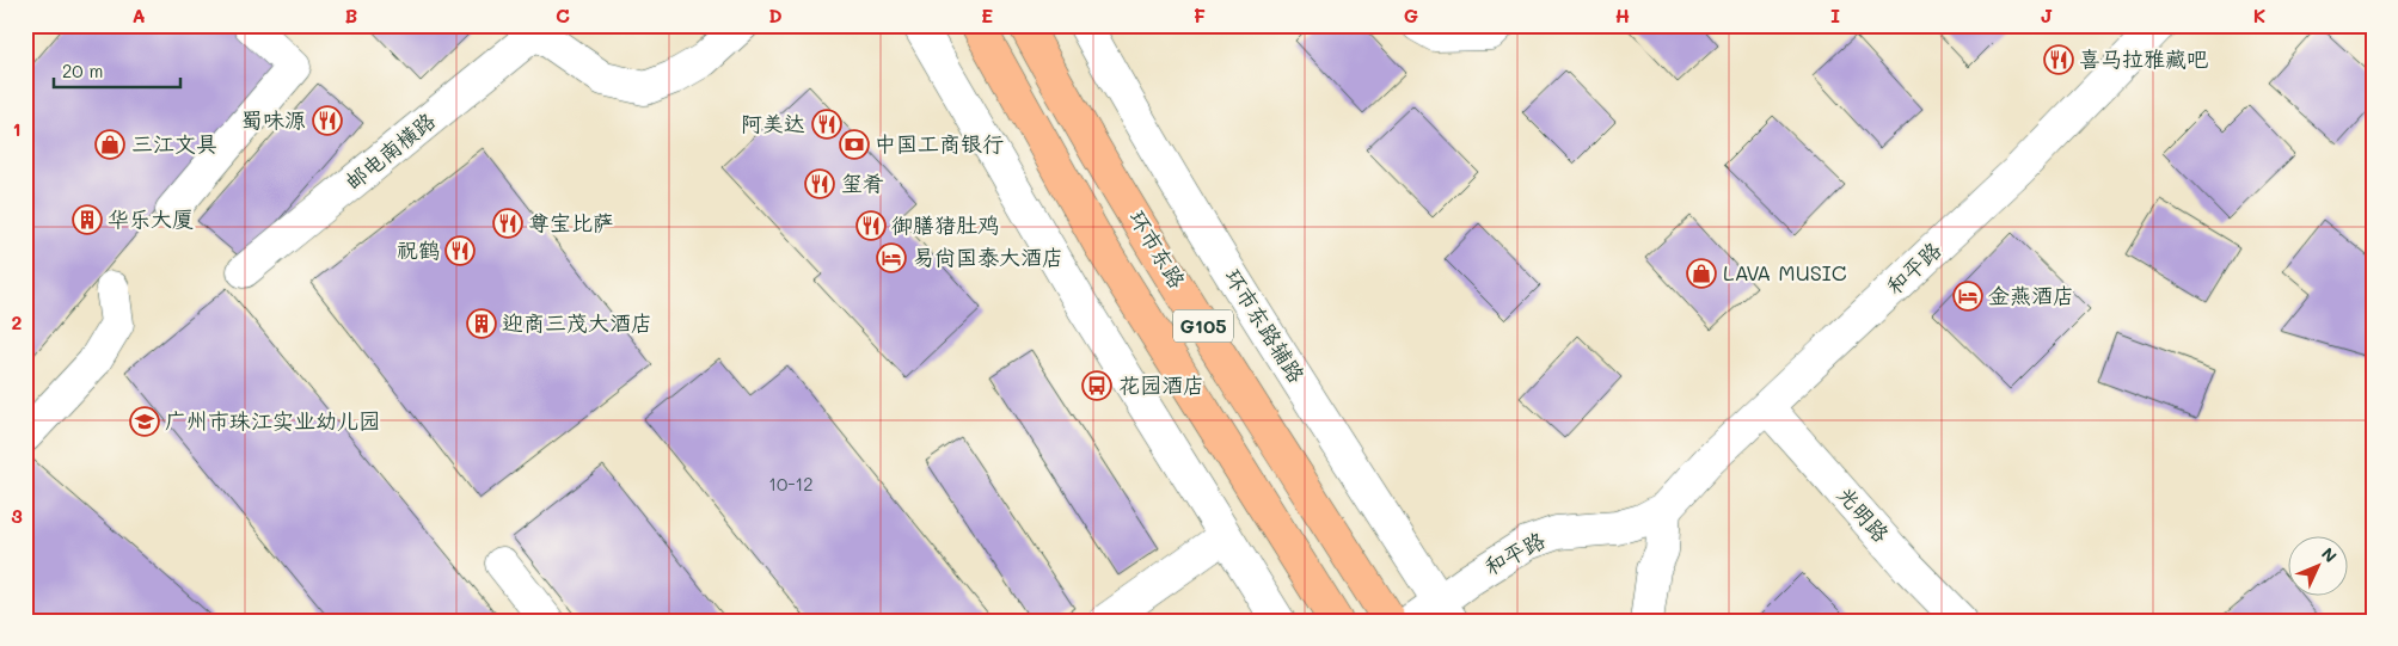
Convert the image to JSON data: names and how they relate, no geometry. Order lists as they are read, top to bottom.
{
  "streets": {
    "highway": ["环市东路", "G105"],
    "street": [
      "邮电南横路",
      "和平路",
      "环市东路辅路",
      "光明路"
    ]
  },
  "crossings": [
    ["和平路", "环市东路辅路"],
    ["和平路", "光明路"]
  ],
  "places": {
    "restaurant": [
      "喜马拉雅藏吧",
      "蜀味源",
      "阿美达",
      "玺肴",
      "尊宝比萨",
      "御膳猪肚鸡",
      "祝鹤"
    ],
    "shop": ["三江文具", "LAVA MUSIC"],
    "bank": ["中国工商银行"],
    "building": ["华乐大厦", "迎商三茂大酒店"],
    "hotel": ["易尚国泰大酒店", "金燕酒店"],
    "bus stop": ["花园酒店"],
    "school or university": ["广州市珠江实业幼儿园"]
  },
  "house_numbers": ["10-12"],
  "scale_bar": "20 m",
  "north": "top right",
  "grid": {
    "columns": [
      "A",
      "B",
      "C",
      "D",
      "E",
      "F",
      "G",
      "H",
      "I",
      "J",
      "K"
    ],
    "rows": ["1", "2", "3"]
  }
}
